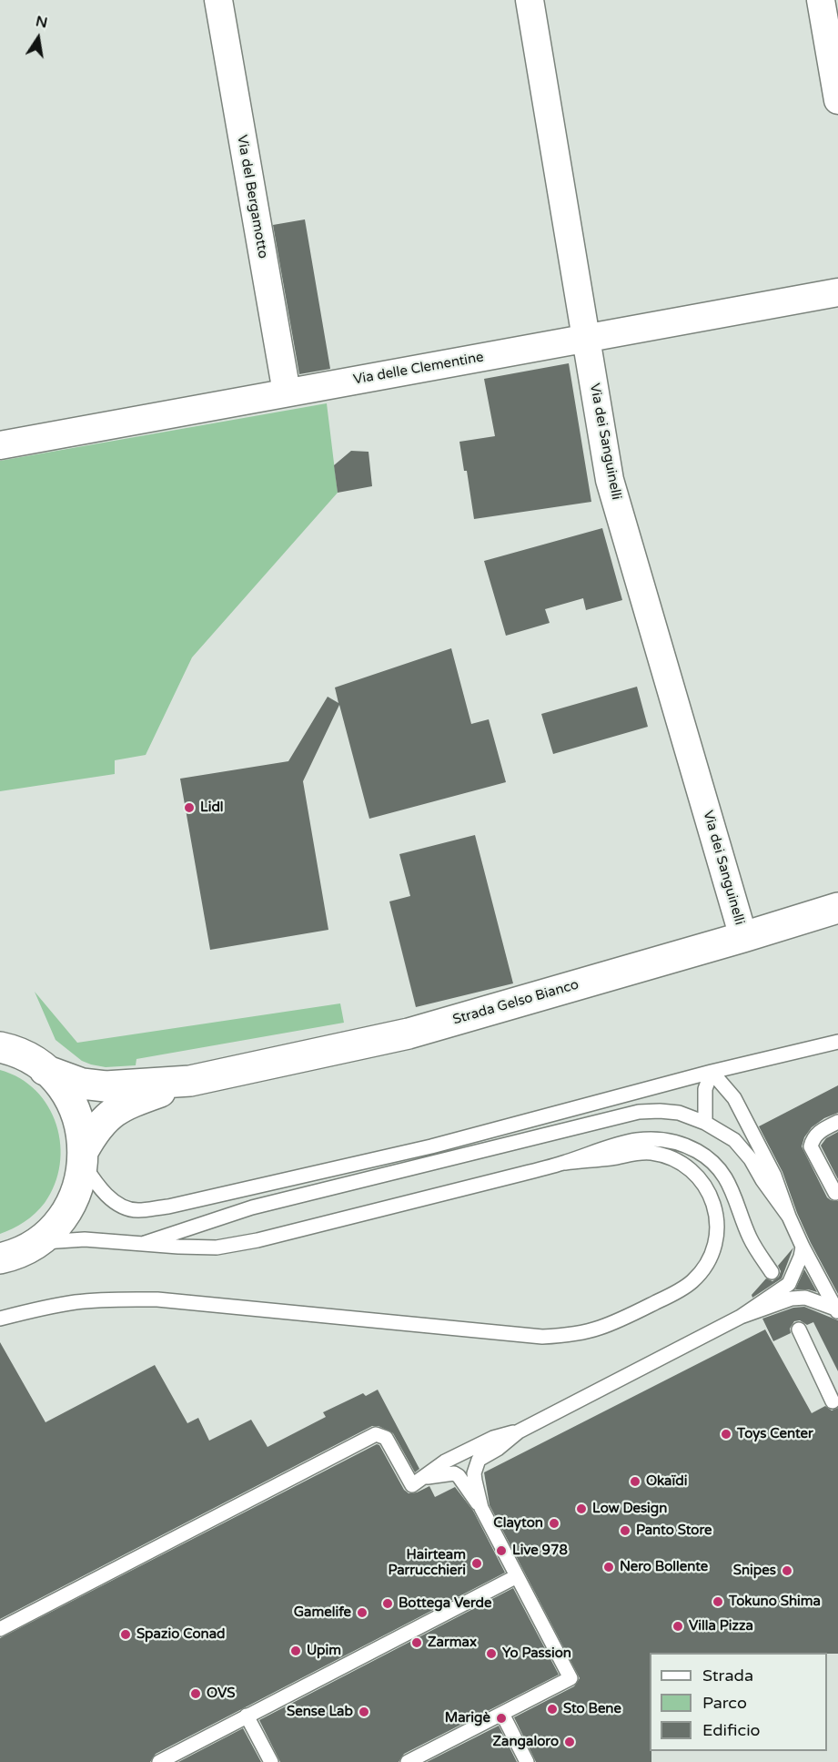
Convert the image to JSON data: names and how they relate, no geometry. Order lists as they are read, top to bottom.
{
  "streets": {
    "main road": ["Strada Gelso Bianco"],
    "street": ["Via del Bergamotto", "Via delle Clementine", "Via dei Sanguinelli"]
  },
  "crossings": [
    ["Via del Bergamotto", "Via delle Clementine"],
    ["Via delle Clementine", "Via dei Sanguinelli"],
    ["Via dei Sanguinelli", "Strada Gelso Bianco"]
  ],
  "places": [
    "Lidl",
    "Toys Center",
    "Okaïdi",
    "Low Design",
    "Clayton",
    "Panto Store",
    "Live 978",
    "Hairteam Parrucchieri",
    "Nero Bollente",
    "Snipes",
    "Tokuno Shima",
    "Bottega Verde",
    "Gamelife",
    "Villa Pizza",
    "Spazio Conad",
    "Zarmax",
    "Upim",
    "Yo Passion",
    "OVS",
    "Sto Bene",
    "Sense Lab",
    "Marigè",
    "Zangaloro"
  ],
  "legend": ["Strada", "Parco", "Edificio"],
  "north": "top"
}
